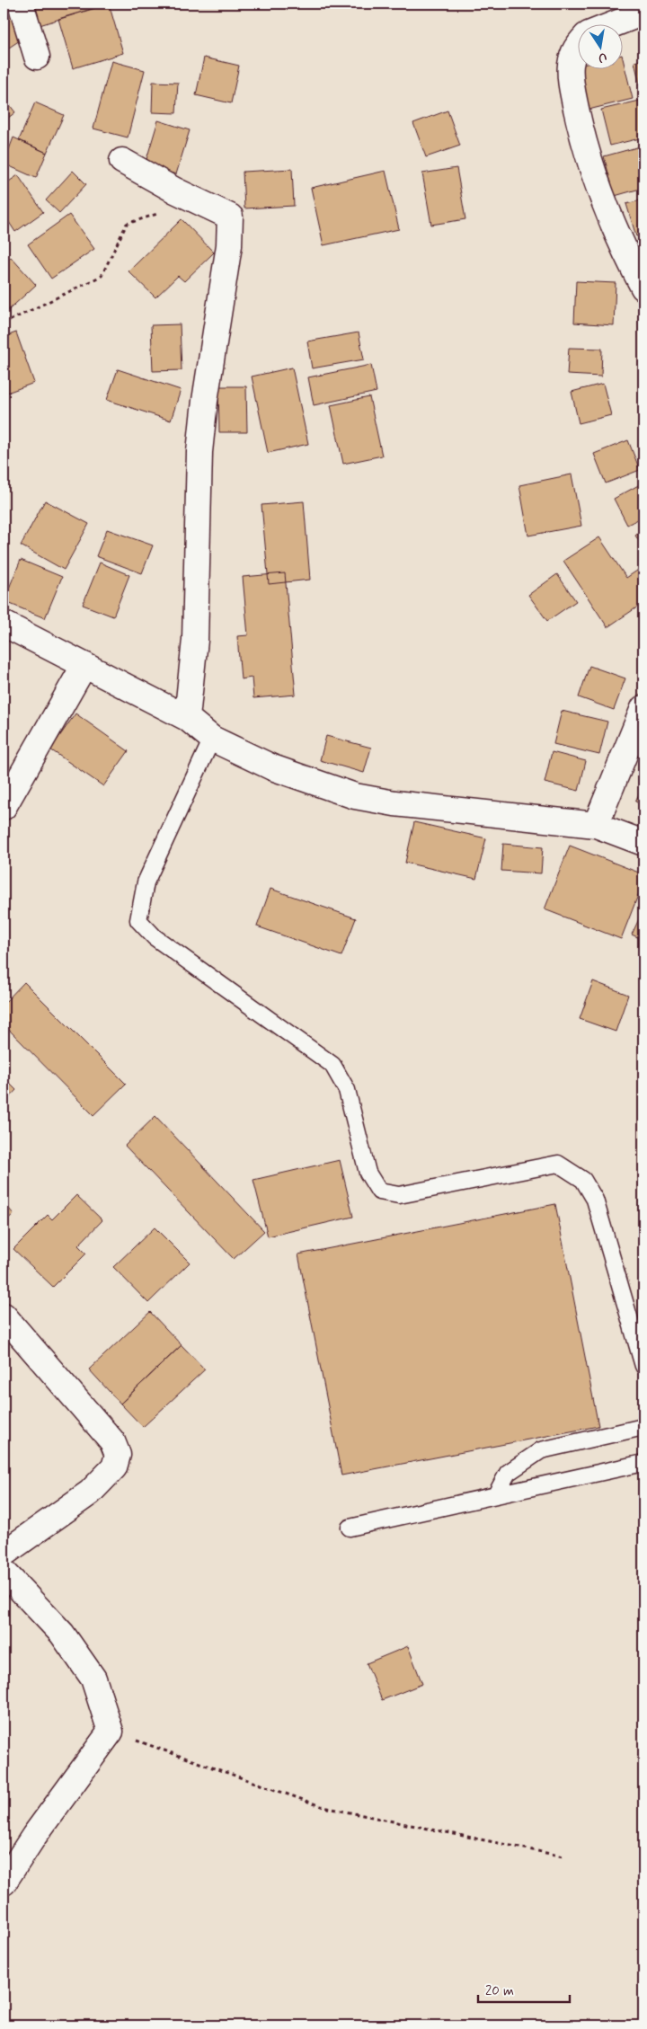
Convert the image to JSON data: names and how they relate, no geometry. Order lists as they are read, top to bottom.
{
  "scale_bar": "20 m",
  "north": "bottom"
}
